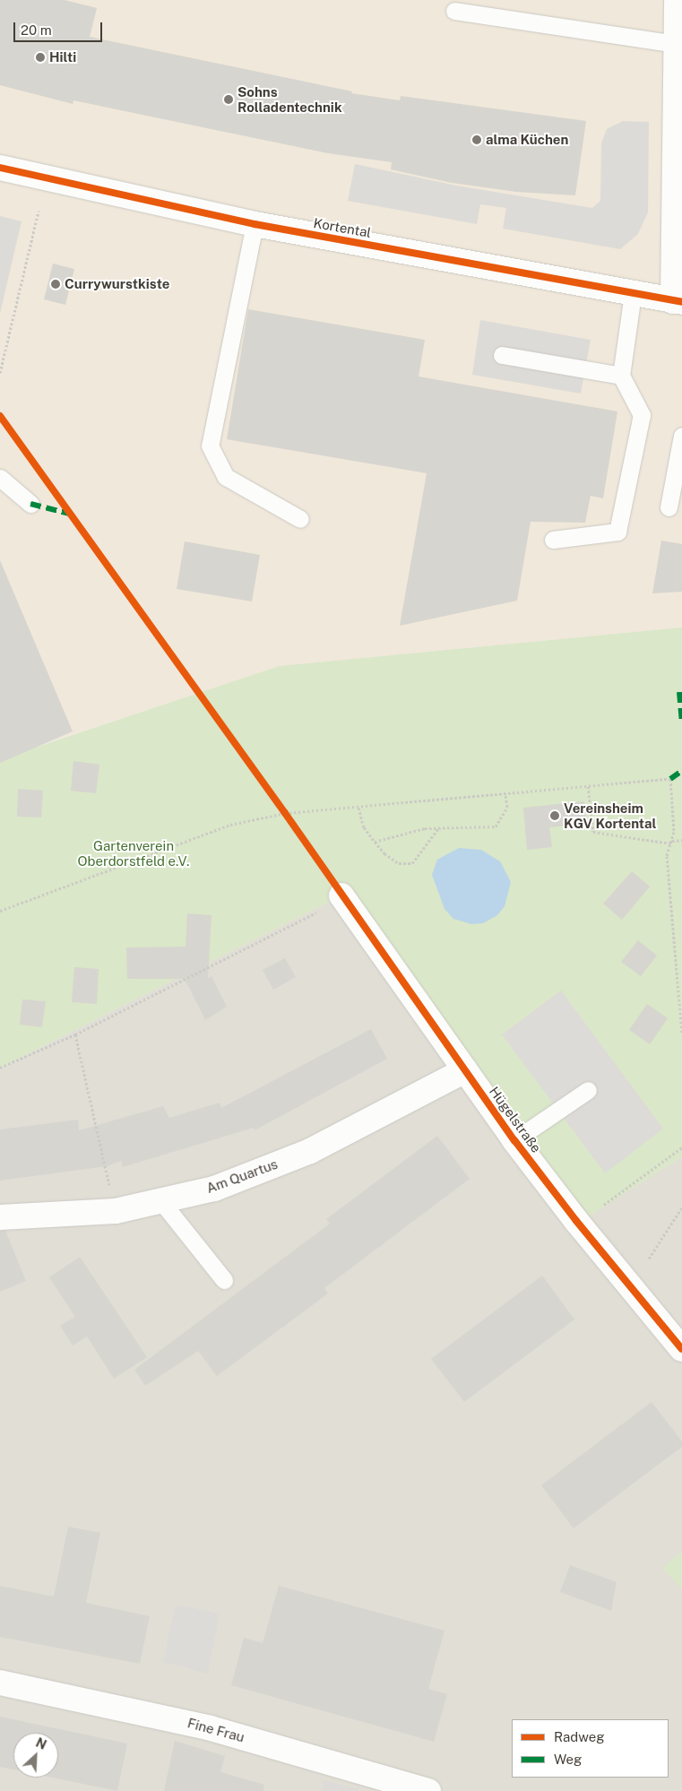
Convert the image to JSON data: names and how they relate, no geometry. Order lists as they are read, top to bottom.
{
  "streets": {
    "street": [
      "Kortental",
      "Hügelstraße",
      "Am Quartus",
      "Fine Frau"
    ]
  },
  "crossings": [
    ["Hügelstraße", "Am Quartus"]
  ],
  "parks": ["Gartenverein Oberdorstfeld e.V."],
  "places": [
    "Hilti",
    "Sohns Rolladentechnik",
    "alma Küchen",
    "Currywurstkiste",
    "Vereinsheim KGV Kortental"
  ],
  "legend": ["Radweg", "Weg"],
  "scale_bar": "20 m",
  "north": "top right"
}
